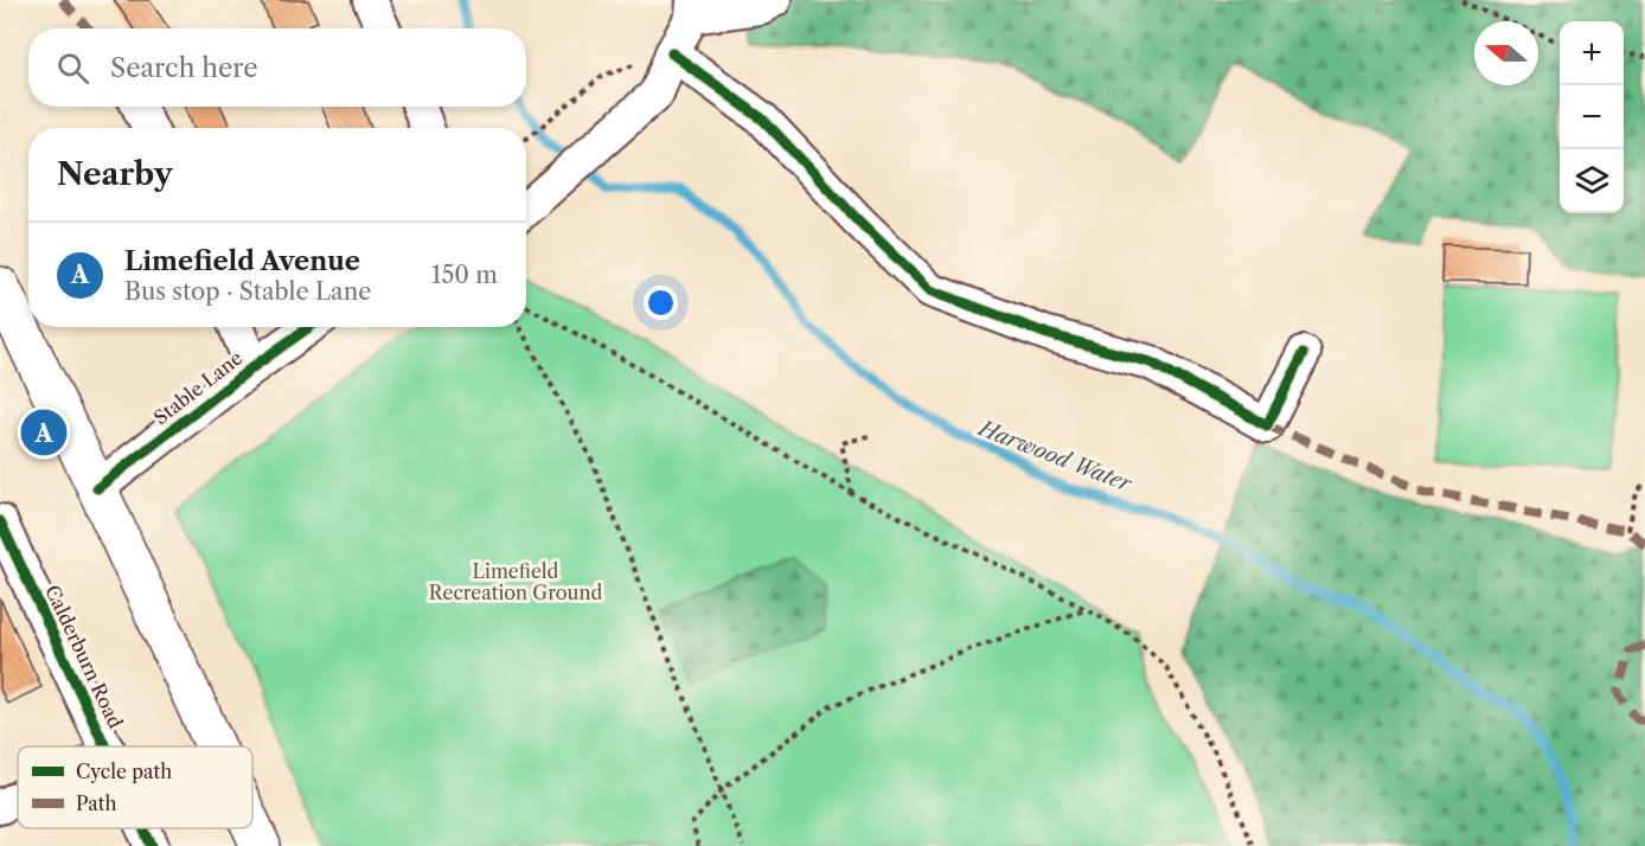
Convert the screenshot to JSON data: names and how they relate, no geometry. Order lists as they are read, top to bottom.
{
  "streets": {
    "street": ["Stable Lane", "Calderburn Road"]
  },
  "water": ["Harwood Water"],
  "parks": ["Limefield Recreation Ground"],
  "legend": ["Cycle path", "Path"],
  "north": "left",
  "page": {
    "map_buttons": ["+", "−"],
    "search": "Search here",
    "heading": "Nearby",
    "list": [
      {
        "mark": "A",
        "name": "Limefield Avenue",
        "note": "Bus stop · Stable Lane",
        "value": "150 m"
      }
    ],
    "pins": "A"
  }
}
